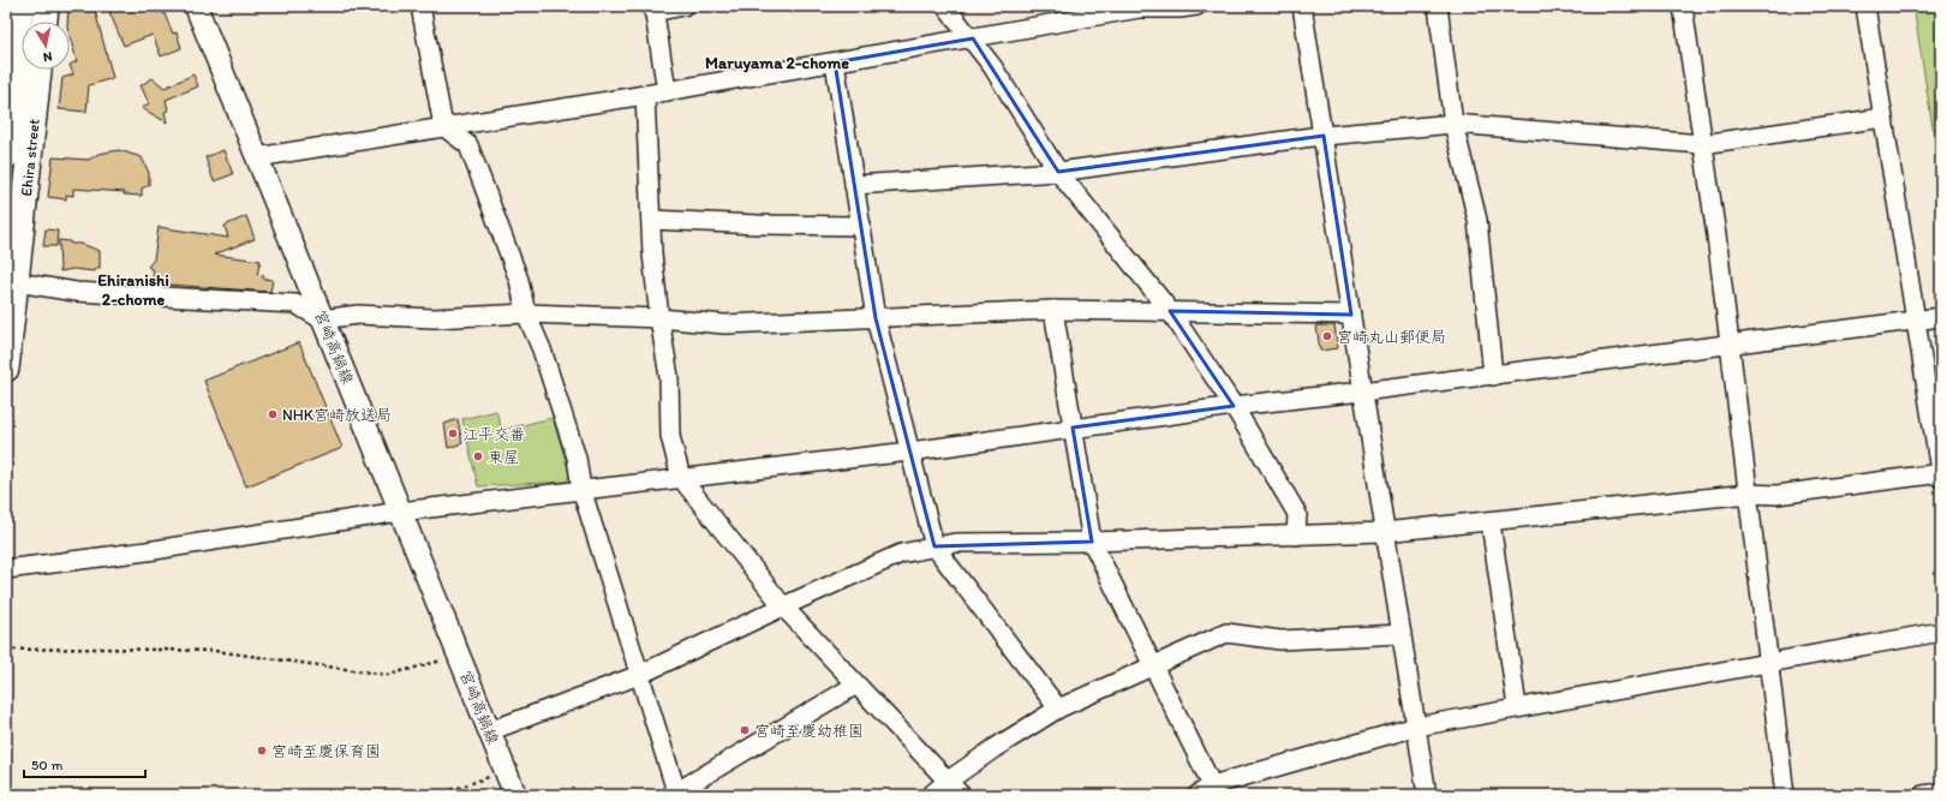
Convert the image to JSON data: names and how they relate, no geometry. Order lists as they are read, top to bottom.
{
  "streets": {
    "highway": ["Ehira street"],
    "main road": ["宮崎高鍋線"]
  },
  "districts": ["Maruyama 2-chome", "Ehiranishi 2-chome"],
  "places": [
    "宮崎丸山郵便局",
    "NHK宮崎放送局",
    "江平交番",
    "東屋",
    "宮崎至慶幼稚園",
    "宮崎至慶保育園"
  ],
  "scale_bar": "50 m",
  "north": "bottom"
}
